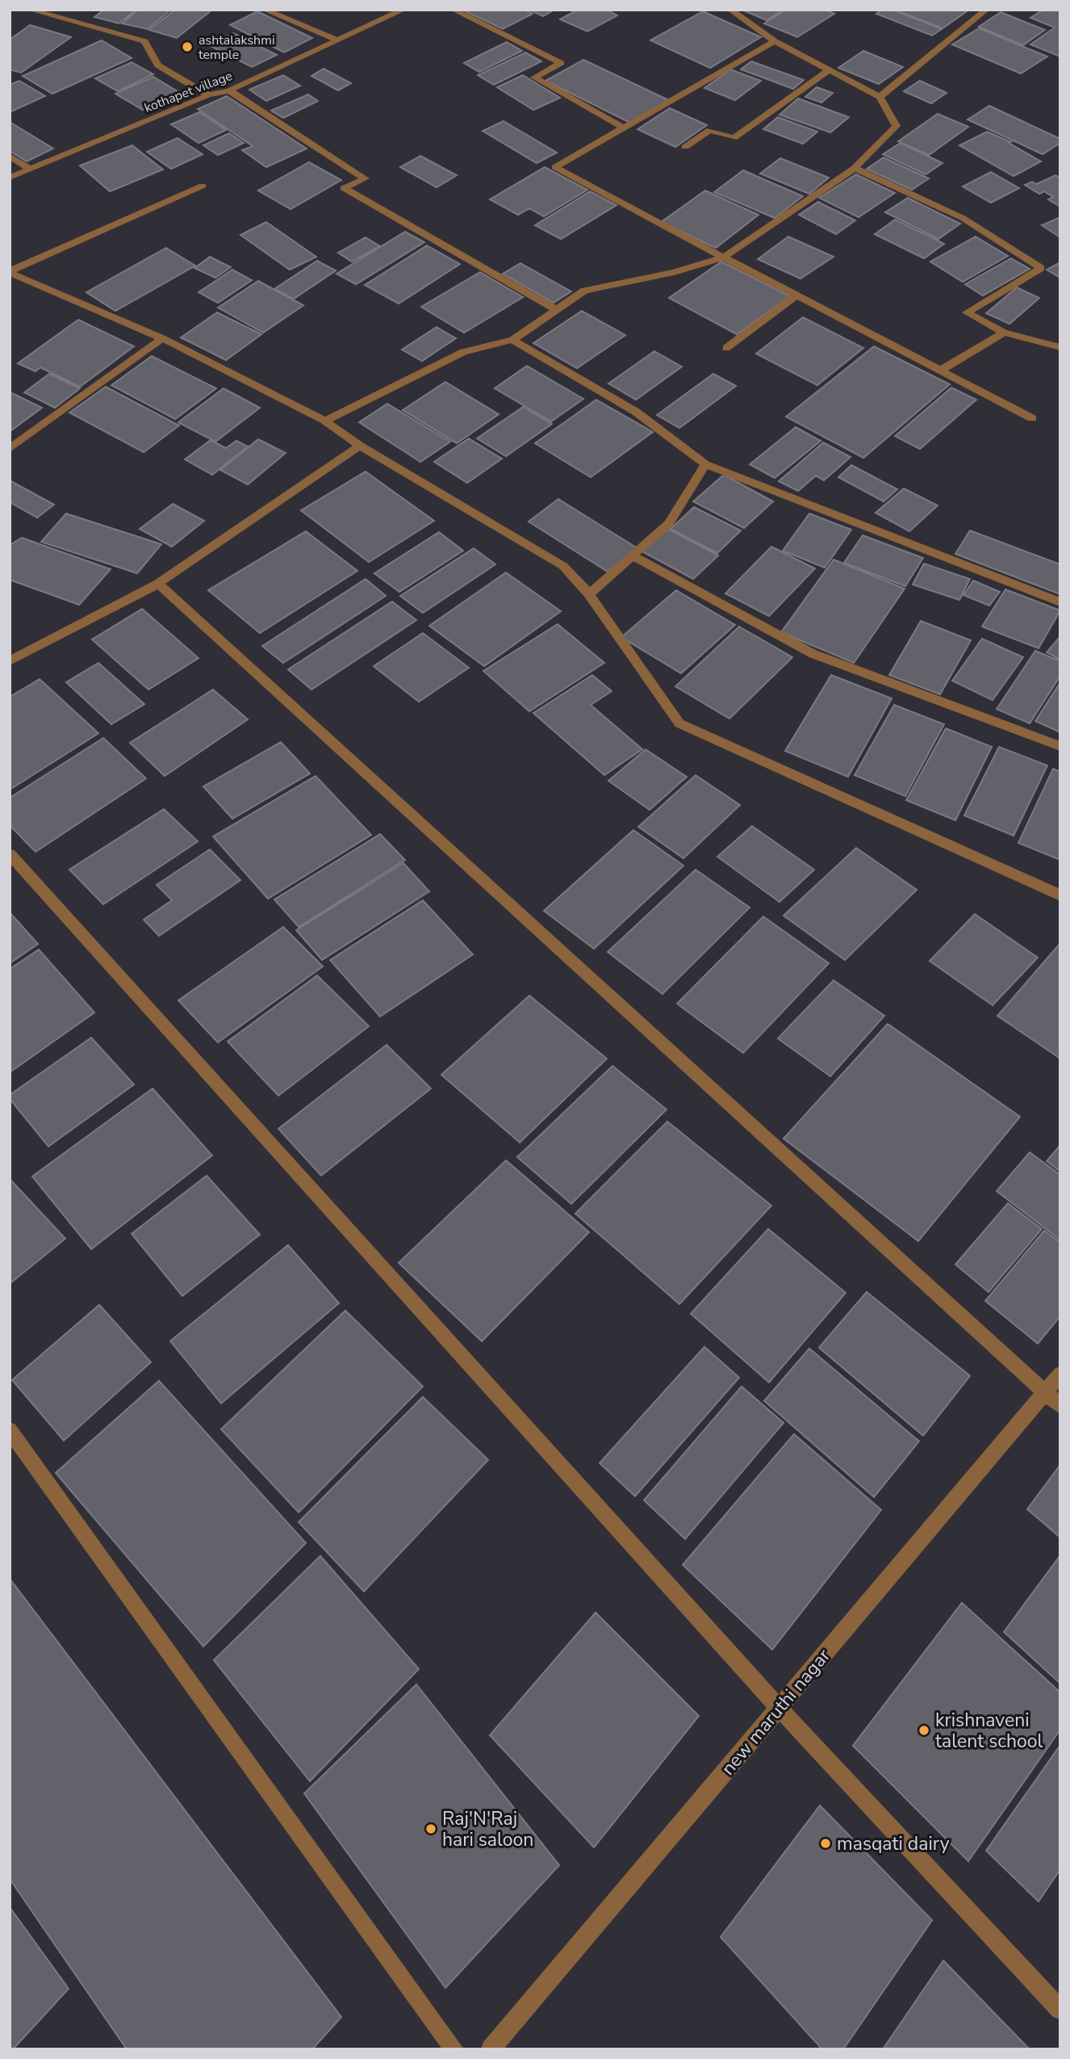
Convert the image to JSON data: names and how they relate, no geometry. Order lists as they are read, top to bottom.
{
  "streets": {
    "street": ["kothapet village", "new maruthi nagar"]
  },
  "places": [
    "ashtalakshmi temple",
    "krishnaveni talent school",
    "Raj'N'Raj hari saloon",
    "masqati dairy"
  ]
}
